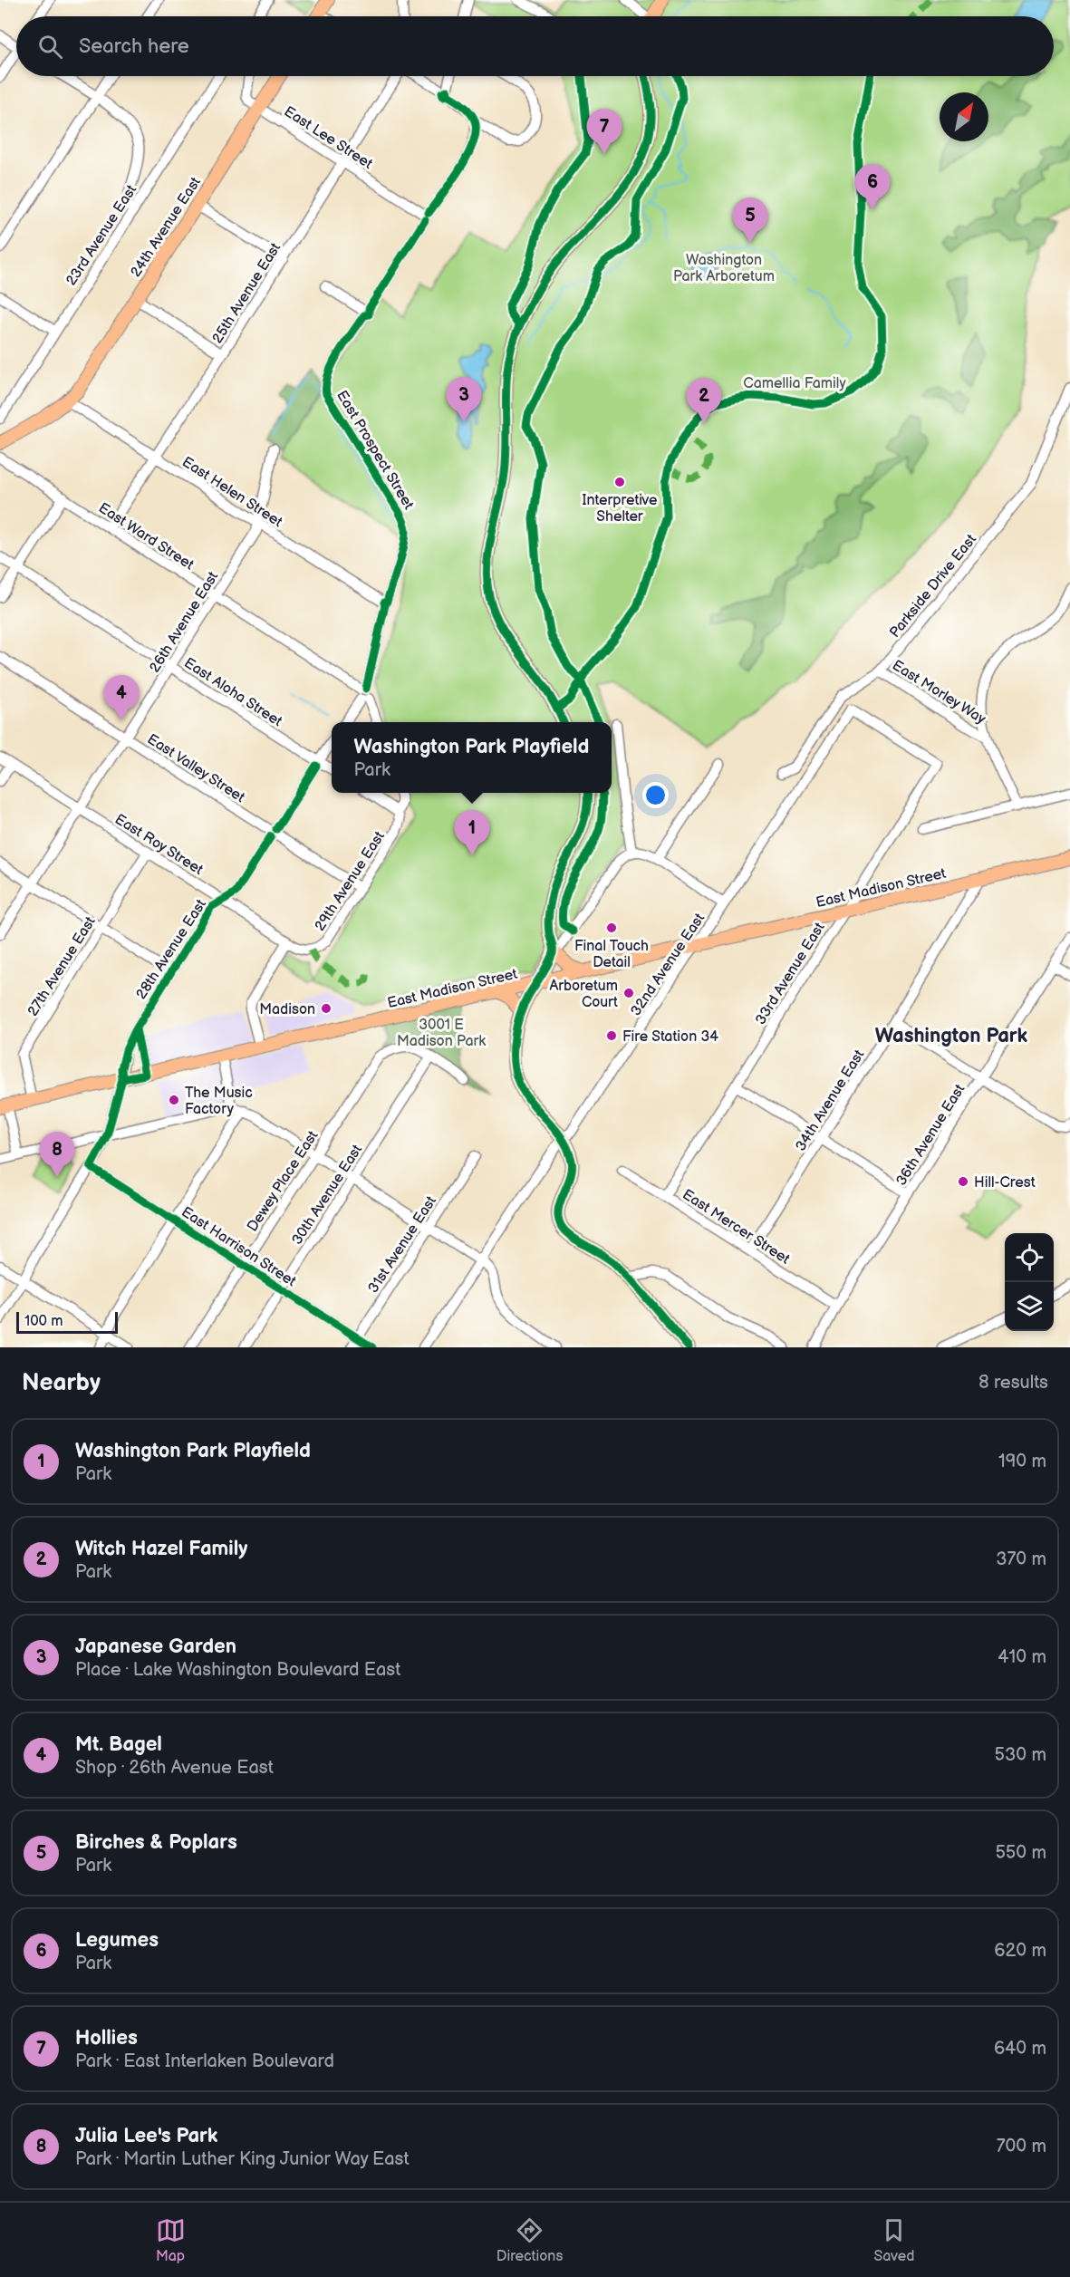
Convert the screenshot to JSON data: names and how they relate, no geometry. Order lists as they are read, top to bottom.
{
  "streets": {
    "main road": ["24th Avenue East", "East Madison Street"],
    "street": [
      "East Lee Street",
      "23rd Avenue East",
      "25th Avenue East",
      "East Prospect Street",
      "East Helen Street",
      "East Ward Street",
      "Parkside Drive East",
      "26th Avenue East",
      "East Aloha Street",
      "East Morley Way",
      "East Valley Street",
      "East Roy Street",
      "29th Avenue East",
      "28th Avenue East",
      "32nd Avenue East",
      "27th Avenue East",
      "33rd Avenue East",
      "34th Avenue East",
      "36th Avenue East",
      "Dewey Place East",
      "30th Avenue East",
      "East Mercer Street",
      "31st Avenue East",
      "East Harrison Street"
    ]
  },
  "crossings": [
    ["East Lee Street", "24th Avenue East"],
    ["East Lee Street", "25th Avenue East"],
    ["24th Avenue East", "East Helen Street"],
    ["25th Avenue East", "East Helen Street"],
    ["25th Avenue East", "East Ward Street"],
    ["East Prospect Street", "East Helen Street"],
    ["East Helen Street", "26th Avenue East"],
    ["East Ward Street", "26th Avenue East"],
    ["Parkside Drive East", "East Morley Way"],
    ["26th Avenue East", "East Aloha Street"],
    ["26th Avenue East", "East Valley Street"],
    ["26th Avenue East", "East Roy Street"],
    ["East Aloha Street", "28th Avenue East"],
    ["East Valley Street", "29th Avenue East"],
    ["East Valley Street", "28th Avenue East"],
    ["East Roy Street", "29th Avenue East"],
    ["East Roy Street", "28th Avenue East"],
    ["East Roy Street", "27th Avenue East"],
    ["East Madison Street", "28th Avenue East"],
    ["East Madison Street", "32nd Avenue East"],
    ["East Madison Street", "27th Avenue East"],
    ["East Madison Street", "33rd Avenue East"],
    ["East Madison Street", "34th Avenue East"],
    ["28th Avenue East", "East Harrison Street"],
    ["32nd Avenue East", "33rd Avenue East"],
    ["33rd Avenue East", "East Mercer Street"],
    ["34th Avenue East", "East Mercer Street"],
    ["36th Avenue East", "East Mercer Street"],
    ["Dewey Place East", "30th Avenue East"],
    ["Dewey Place East", "East Harrison Street"],
    ["30th Avenue East", "East Harrison Street"],
    ["31st Avenue East", "East Harrison Street"]
  ],
  "districts": ["Washington Park"],
  "parks": ["Washington Park Arboretum", "Camellia Family", "3001 E Madison Park"],
  "places": [
    "Interpretive Shelter",
    "Final Touch Detail",
    "Arboretum Court",
    "Madison",
    "Fire Station 34",
    "The Music Factory",
    "Hill-Crest"
  ],
  "scale_bar": "100 m",
  "north": "top right",
  "page": {
    "search": "Search here",
    "pins": [
      "7",
      "6",
      "5",
      "3",
      "2",
      "4",
      "1",
      "8"
    ],
    "popup": ["Washington Park Playfield", "Park"],
    "scale": "100 m",
    "heading": ["Nearby", "8 results"],
    "list": [
      {
        "mark": "1",
        "name": "Washington Park Playfield",
        "note": "Park",
        "value": "190 m"
      },
      {
        "mark": "2",
        "name": "Witch Hazel Family",
        "note": "Park",
        "value": "370 m"
      },
      {
        "mark": "3",
        "name": "Japanese Garden",
        "note": "Place · Lake Washington Boulevard East",
        "value": "410 m"
      },
      {
        "mark": "4",
        "name": "Mt. Bagel",
        "note": "Shop · 26th Avenue East",
        "value": "530 m"
      },
      {
        "mark": "5",
        "name": "Birches & Poplars",
        "note": "Park",
        "value": "550 m"
      },
      {
        "mark": "6",
        "name": "Legumes",
        "note": "Park",
        "value": "620 m"
      },
      {
        "mark": "7",
        "name": "Hollies",
        "note": "Park · East Interlaken Boulevard",
        "value": "640 m"
      },
      {
        "mark": "8",
        "name": "Julia Lee's Park",
        "note": "Park · Martin Luther King Junior Way East",
        "value": "700 m"
      }
    ],
    "nav": ["Map", "Directions", "Saved"]
  }
}
